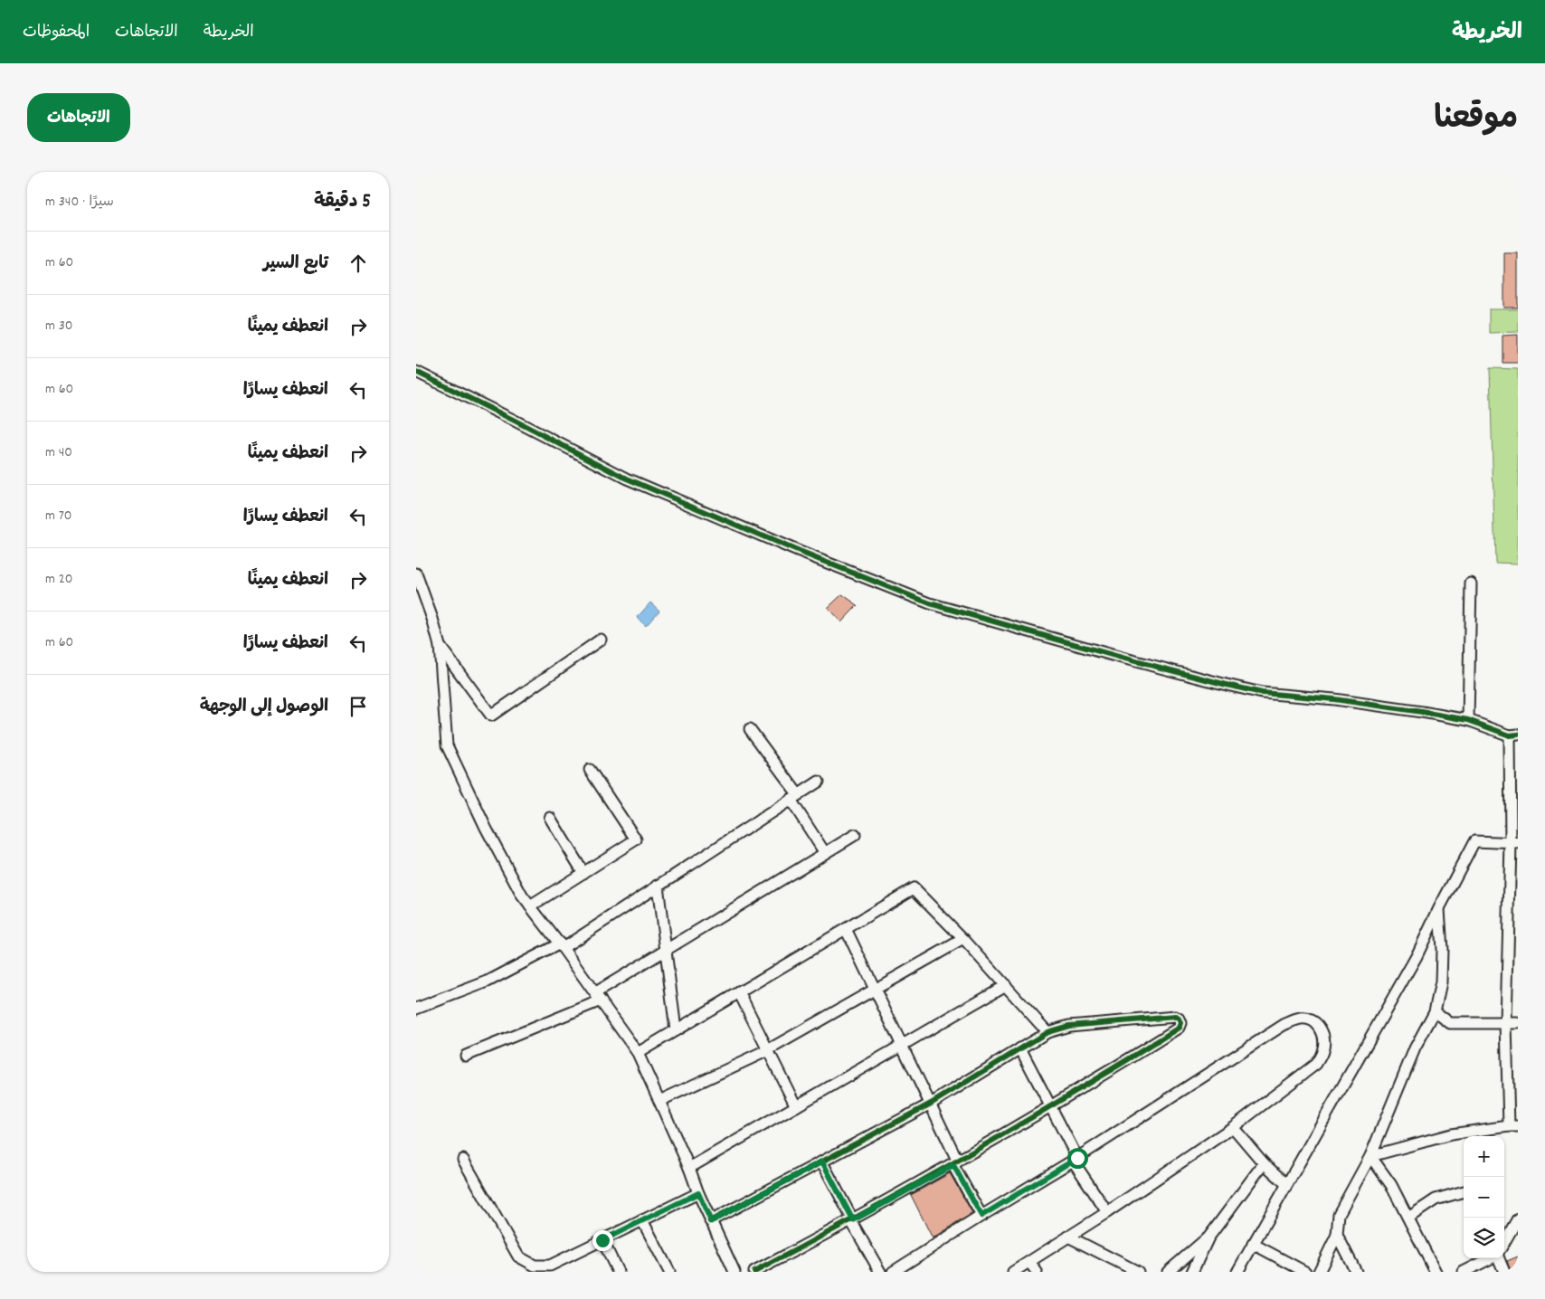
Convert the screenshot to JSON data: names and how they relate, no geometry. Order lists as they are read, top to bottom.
{
  "page": {
    "header": "الخريطة",
    "nav": ["الخريطة", "الاتجاهات", "المحفوظات"],
    "title": "موقعنا",
    "buttons": "الاتجاهات",
    "heading": ["5 دقيقة", "سيرًا · 340 m"],
    "list": [
      ["تابع السير", "60 m"],
      ["انعطف يمينًا", "30 m"],
      ["انعطف يسارًا", "60 m"],
      ["انعطف يمينًا", "40 m"],
      ["انعطف يسارًا", "70 m"],
      ["انعطف يمينًا", "20 m"],
      ["انعطف يسارًا", "60 m"],
      "الوصول إلى الوجهة"
    ],
    "map_buttons": ["+", "−"]
  }
}
